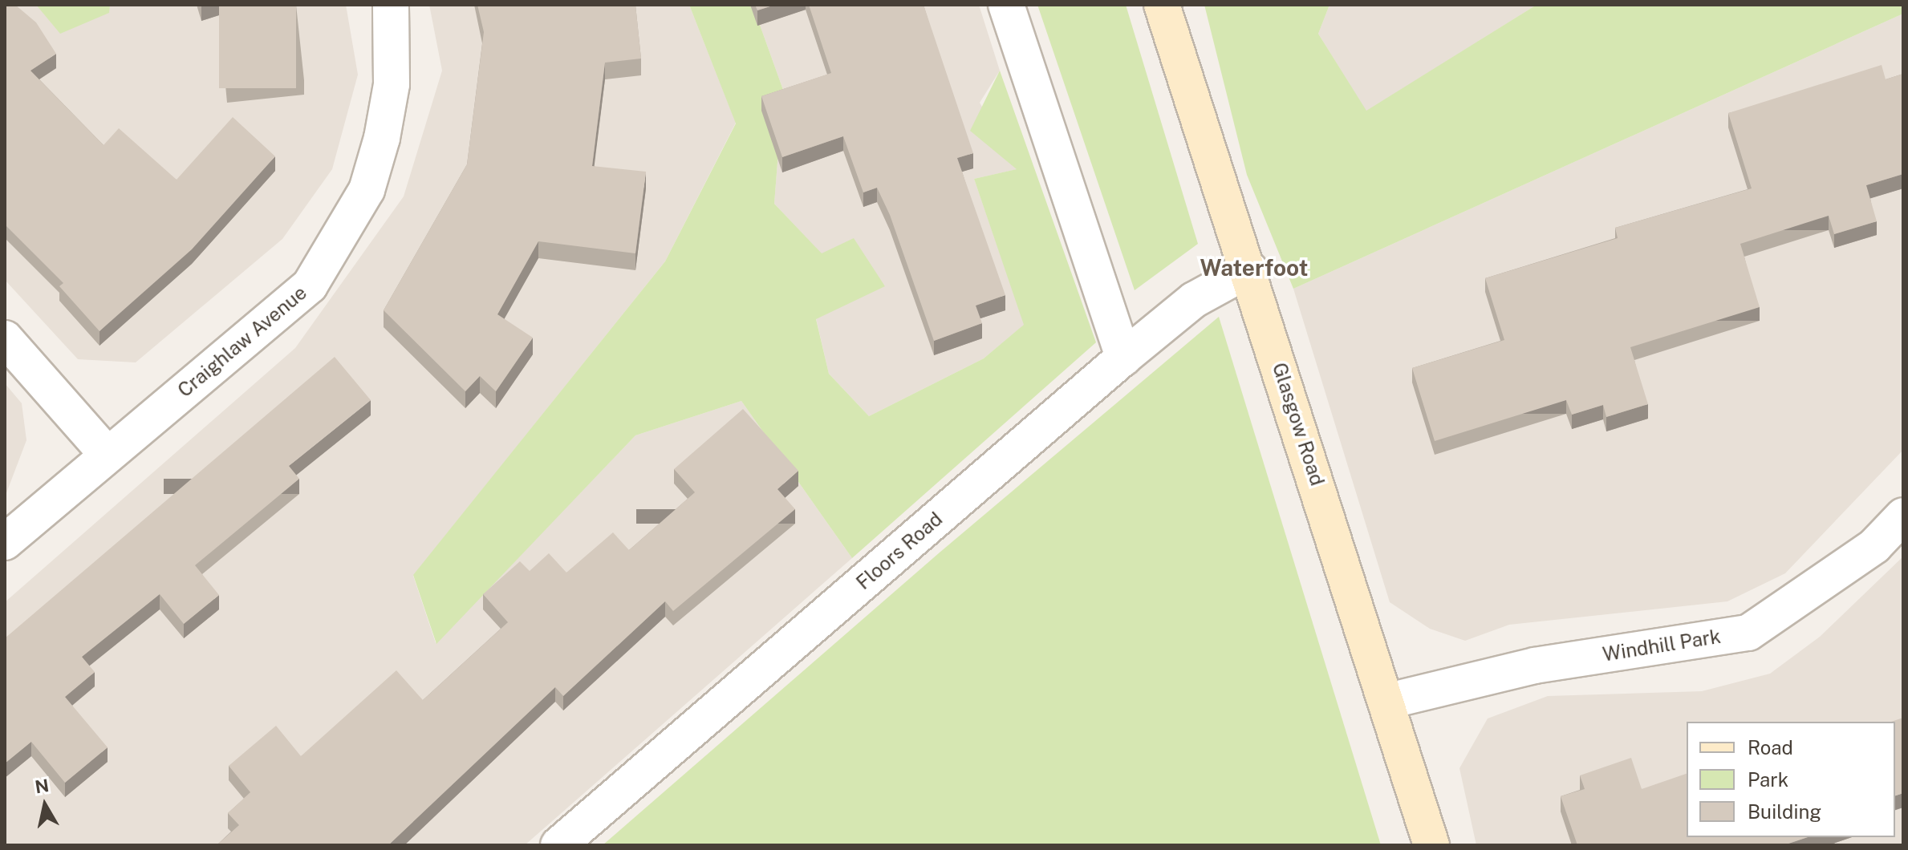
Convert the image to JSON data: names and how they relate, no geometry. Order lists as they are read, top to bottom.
{
  "streets": {
    "main road": ["Glasgow Road"],
    "street": ["Craighlaw Avenue", "Floors Road", "Windhill Park"]
  },
  "crossings": [
    ["Glasgow Road", "Floors Road"],
    ["Glasgow Road", "Windhill Park"]
  ],
  "districts": ["Waterfoot"],
  "legend": ["Road", "Park", "Building"],
  "north": "top"
}
